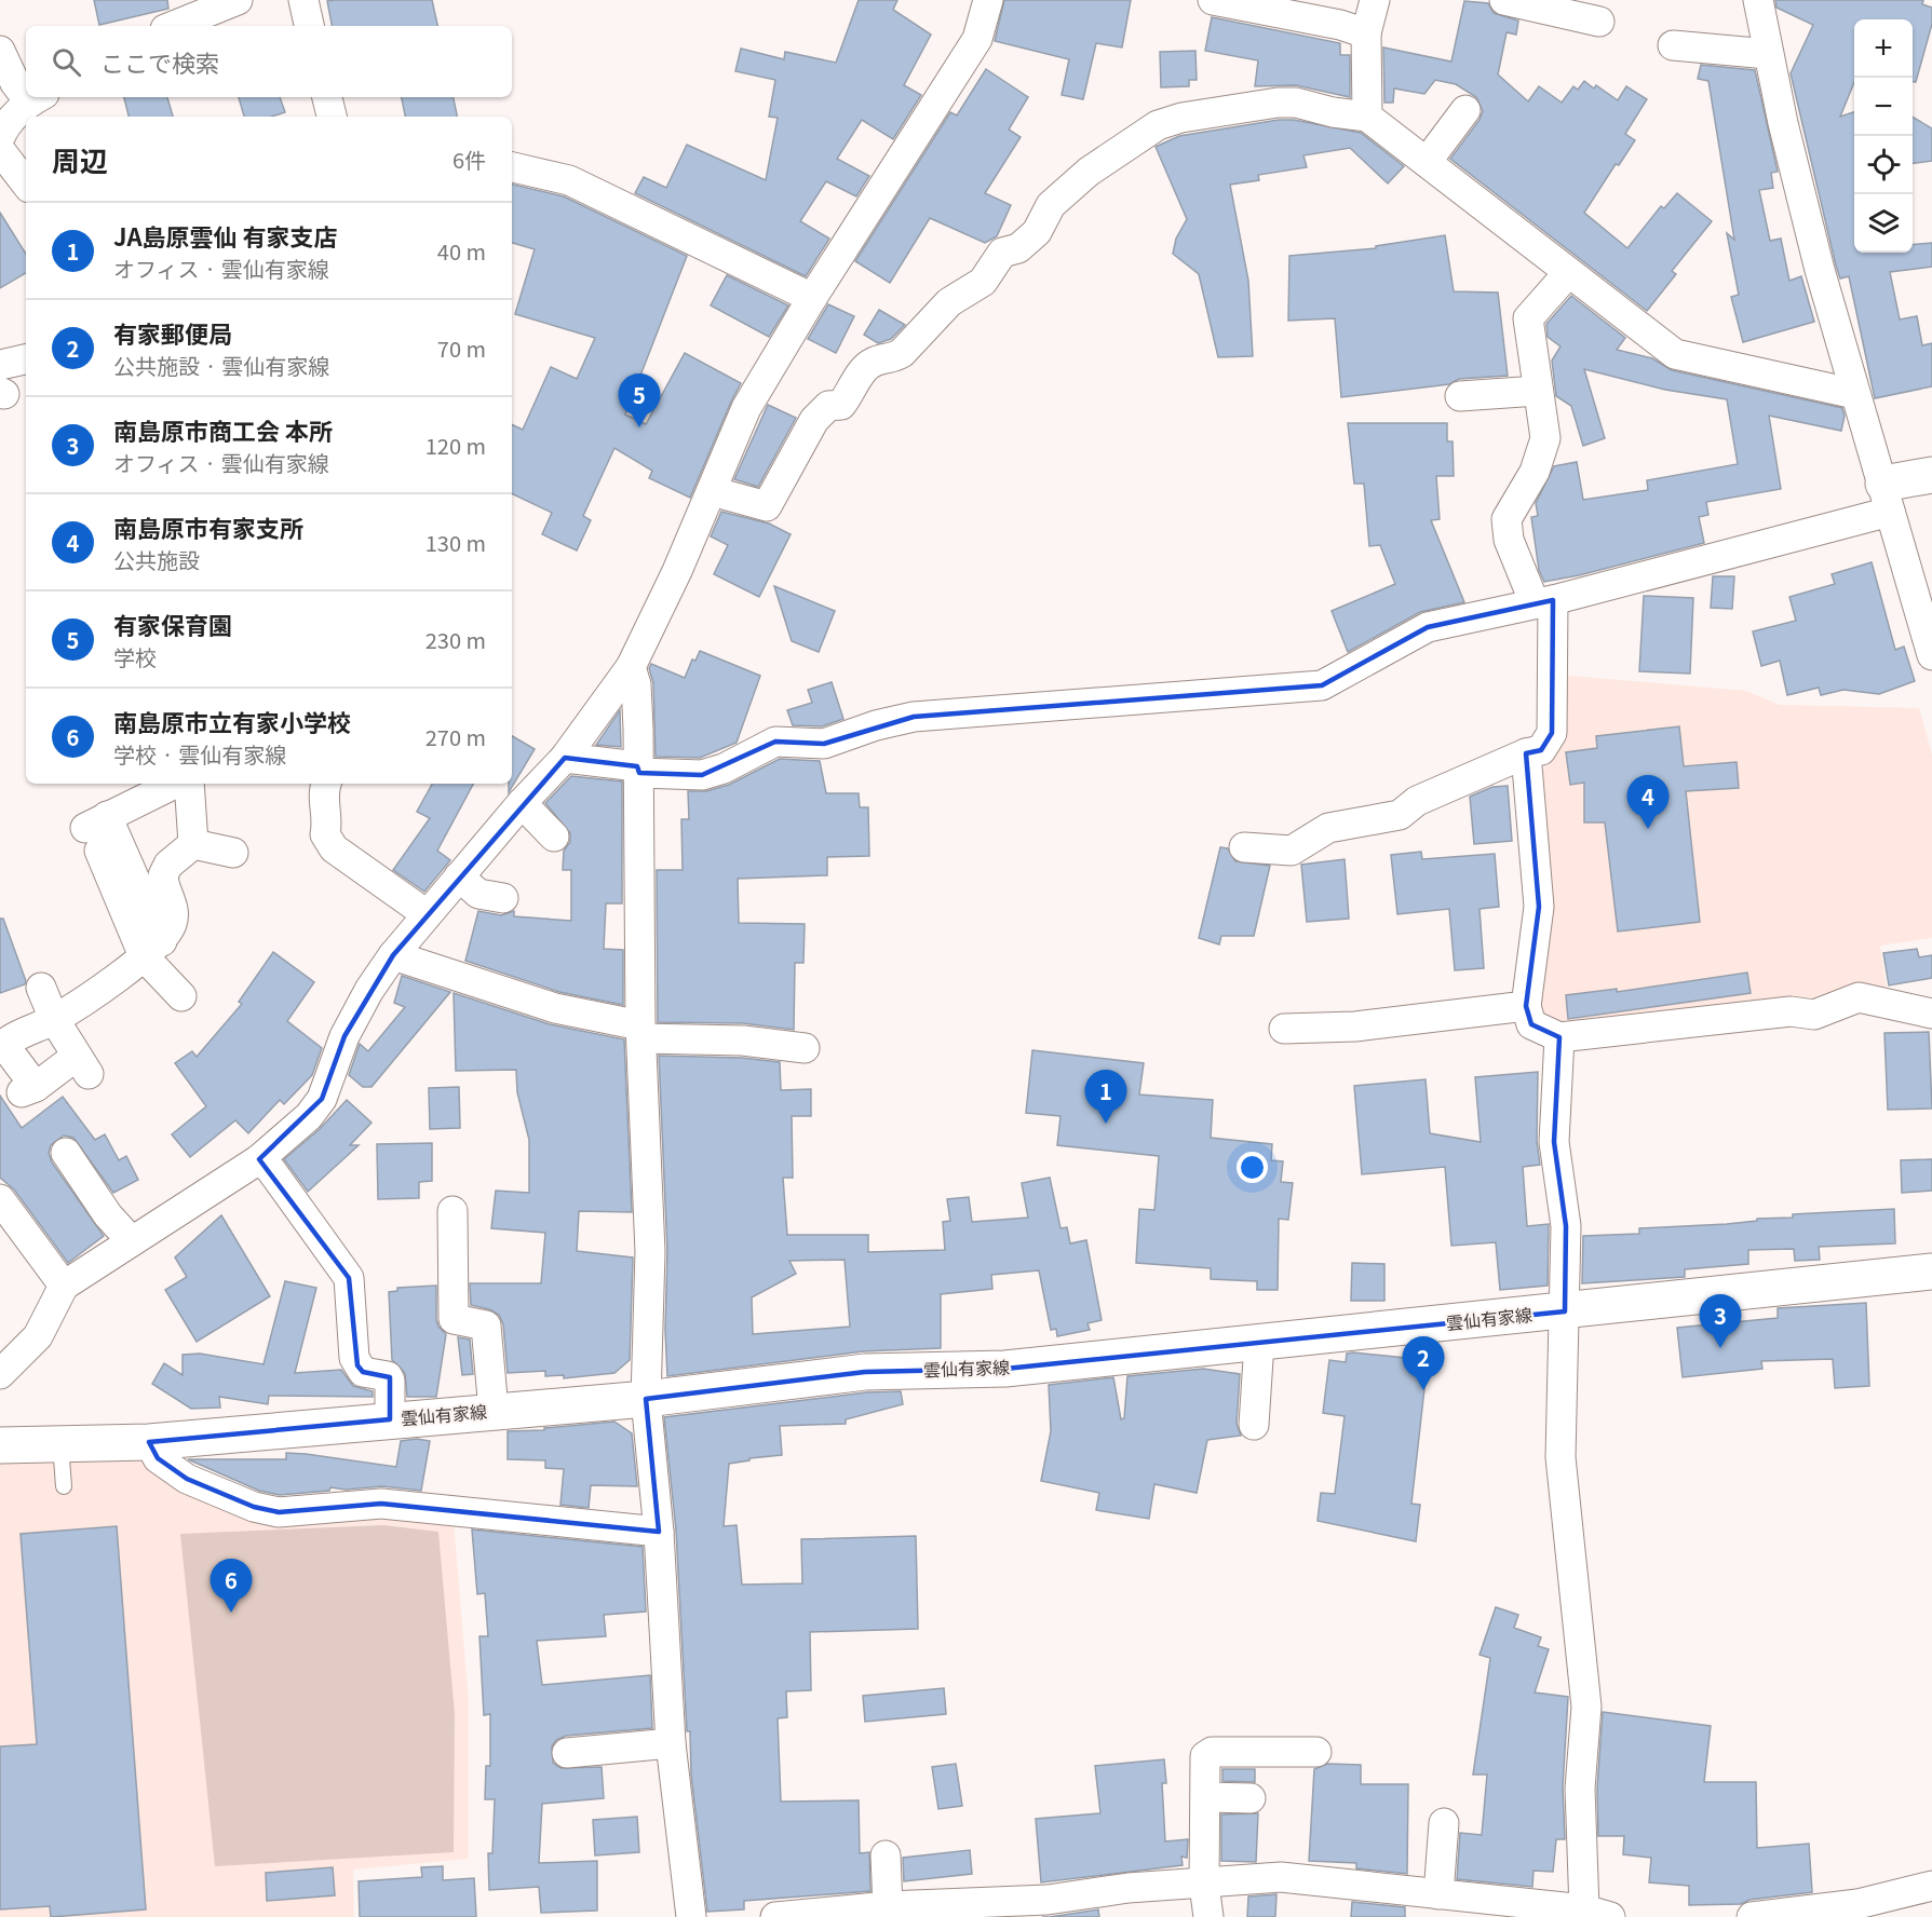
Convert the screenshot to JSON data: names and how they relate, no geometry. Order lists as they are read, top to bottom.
{
  "streets": {
    "main road": ["雲仙有家線"]
  },
  "page": {
    "map_buttons": ["+", "−"],
    "search": "ここで検索",
    "heading": ["周辺", "6件"],
    "list": [
      {
        "mark": "1",
        "name": "JA島原雲仙 有家支店",
        "note": "オフィス · 雲仙有家線",
        "value": "40 m"
      },
      {
        "mark": "2",
        "name": "有家郵便局",
        "note": "公共施設 · 雲仙有家線",
        "value": "70 m"
      },
      {
        "mark": "3",
        "name": "南島原市商工会 本所",
        "note": "オフィス · 雲仙有家線",
        "value": "120 m"
      },
      {
        "mark": "4",
        "name": "南島原市有家支所",
        "note": "公共施設",
        "value": "130 m"
      },
      {
        "mark": "5",
        "name": "有家保育園",
        "note": "学校",
        "value": "230 m"
      },
      {
        "mark": "6",
        "name": "南島原市立有家小学校",
        "note": "学校 · 雲仙有家線",
        "value": "270 m"
      }
    ],
    "pins": [
      "5",
      "4",
      "1",
      "3",
      "2",
      "6"
    ]
  }
}
